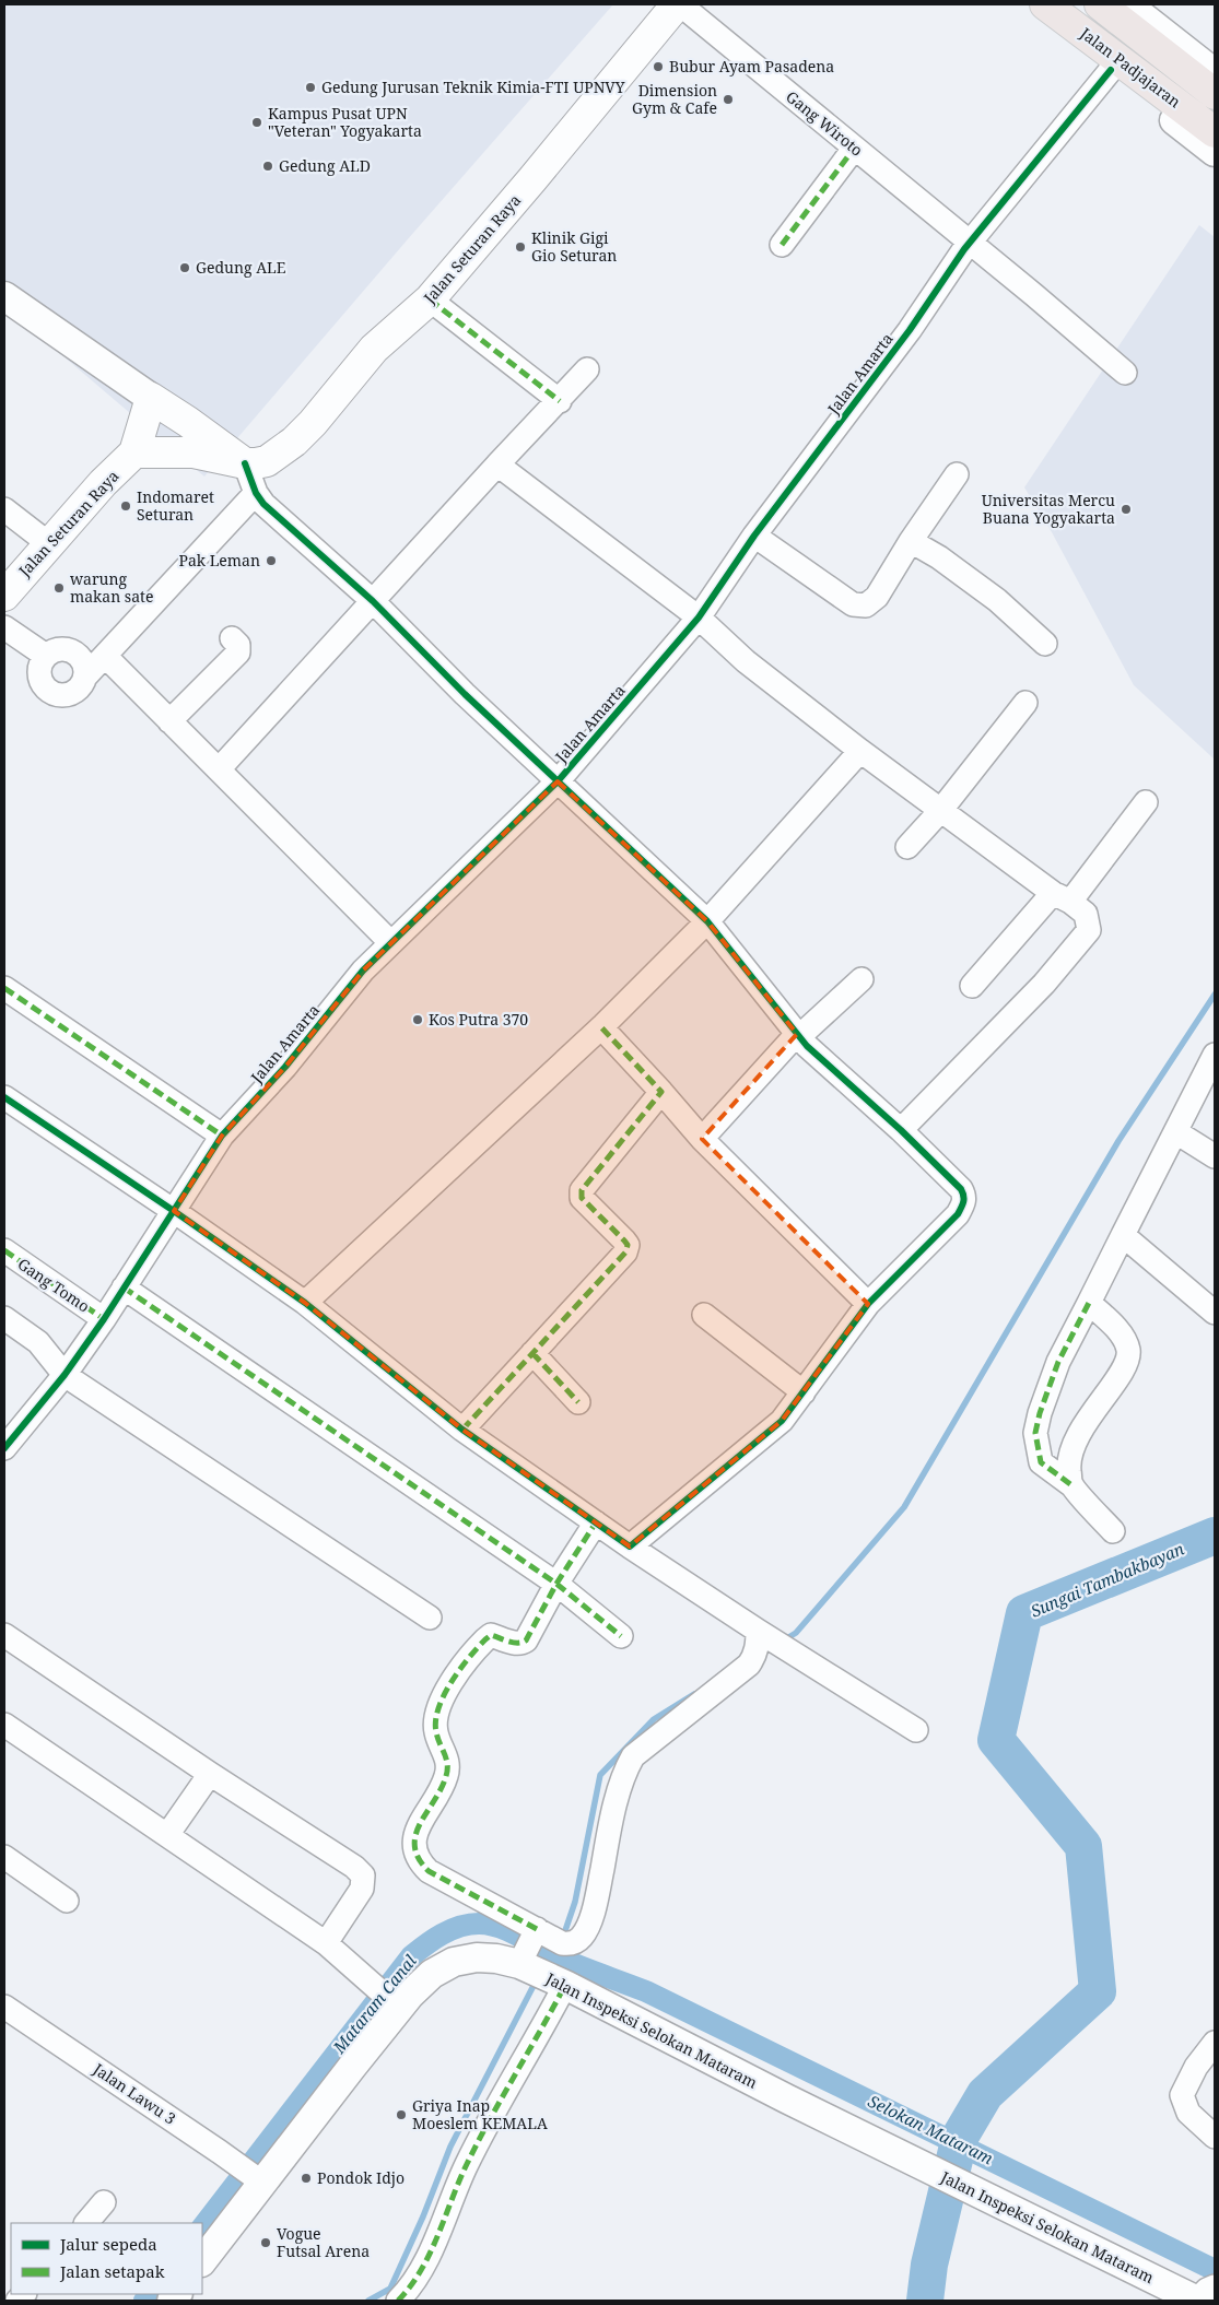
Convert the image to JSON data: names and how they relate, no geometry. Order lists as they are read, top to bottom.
{
  "streets": {
    "highway": ["Jalan Padjajaran"],
    "main road": ["Jalan Seturan Raya"],
    "street": [
      "Gang Wiroto",
      "Jalan Amarta",
      "Gang Tomo",
      "Jalan Inspeksi Selokan Mataram",
      "Jalan Lawu 3"
    ]
  },
  "crossings": [
    ["Gang Wiroto", "Jalan Amarta"],
    ["Jalan Amarta", "Gang Tomo"],
    ["Jalan Inspeksi Selokan Mataram", "Jalan Lawu 3"]
  ],
  "water": ["Sungai Tambakbayan", "Mataram Canal", "Selokan Mataram"],
  "places": [
    "Bubur Ayam Pasadena",
    "Gedung Jurusan Teknik Kimia-FTI UPNVY",
    "Dimension Gym & Cafe",
    "Kampus Pusat UPN \"Veteran\" Yogyakarta",
    "Gedung ALD",
    "Klinik Gigi Gio Seturan",
    "Gedung ALE",
    "Indomaret Seturan",
    "Universitas Mercu Buana Yogyakarta",
    "Pak Leman",
    "warung makan sate",
    "Kos Putra 370",
    "Griya Inap Moeslem KEMALA",
    "Pondok Idjo",
    "Vogue Futsal Arena"
  ],
  "legend": ["Jalur sepeda", "Jalan setapak"]
}
